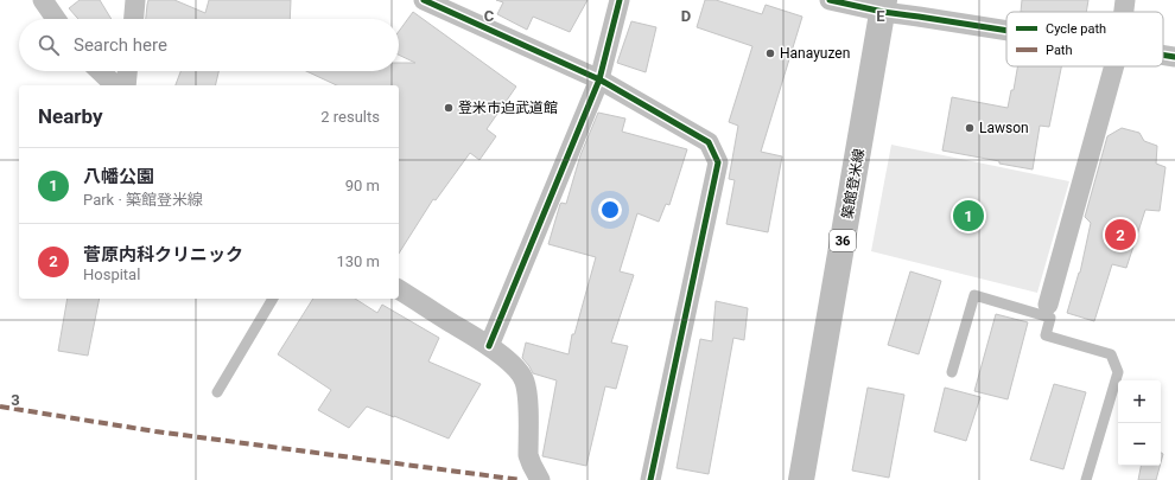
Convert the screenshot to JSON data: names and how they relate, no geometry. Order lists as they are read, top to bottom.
{
  "streets": {
    "main road": ["築館登米線", "36"]
  },
  "places": ["Hanayuzen", "登米市迫武道館", "Lawson"],
  "legend": ["Cycle path", "Path"],
  "page": {
    "search": "Search here",
    "heading": ["Nearby", "2 results"],
    "list": [
      {
        "mark": "1",
        "name": "八幡公園",
        "note": "Park · 築館登米線",
        "value": "90 m"
      },
      {
        "mark": "2",
        "name": "菅原内科クリニック",
        "note": "Hospital",
        "value": "130 m"
      }
    ],
    "pins": ["1", "2"],
    "map_buttons": ["+", "−"]
  },
  "grid": {
    "columns": ["C", "D", "E"],
    "rows": ["3"]
  }
}
